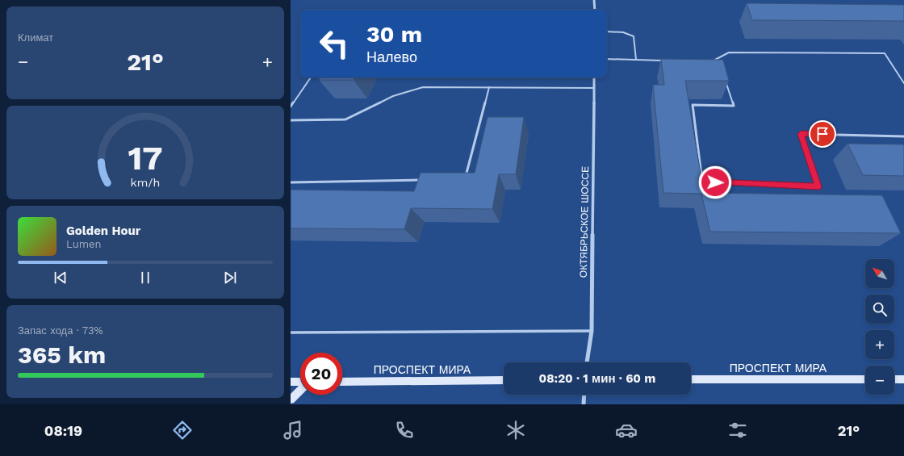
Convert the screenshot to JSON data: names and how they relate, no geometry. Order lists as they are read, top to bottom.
{
  "streets": {
    "main road": ["ПРОСПЕКТ МИРА"],
    "street": ["ОКТЯБРЬСКОЕ ШОССЕ"]
  },
  "north": "top left",
  "page": {
    "tile": [
      "Климат",
      ["Запас хода · 73%", "365 km"]
    ],
    "turn": ["30 m", "Налево"],
    "heat": ["−", "21°", "+"],
    "song": ["Golden Hour", "Lumen"],
    "map_buttons": ["+", "−"],
    "limit": "20",
    "trip": "08:20 · 1 мин · 60 m",
    "tabs": ["08:19", "21°"],
    "gauge": ["17", "km/h"]
  }
}
